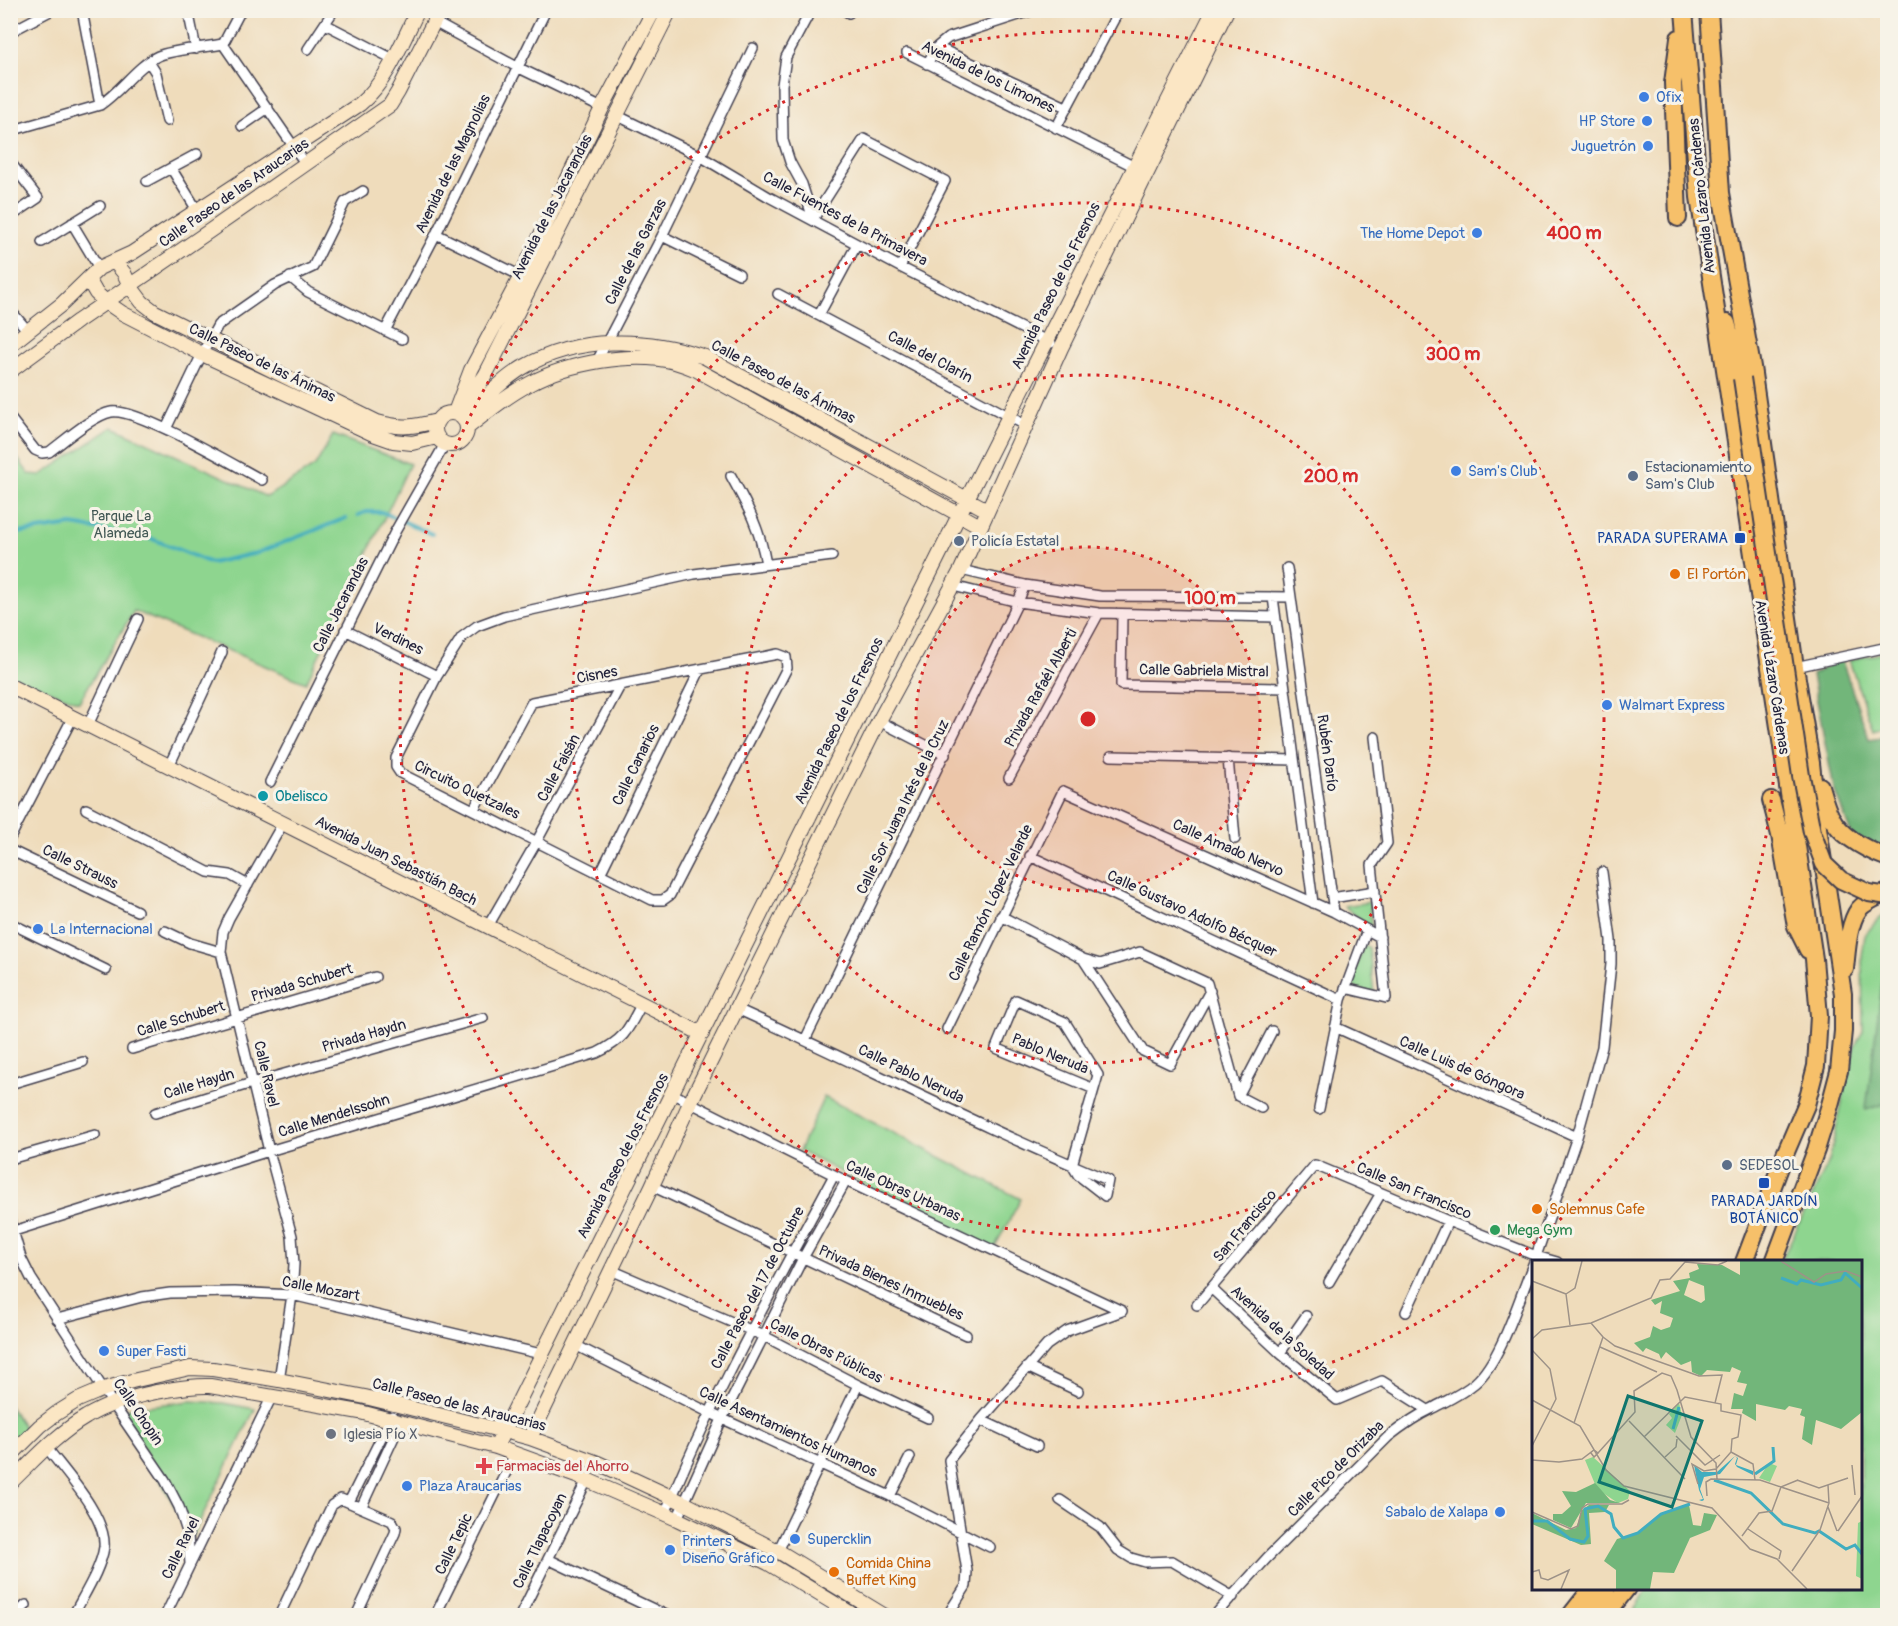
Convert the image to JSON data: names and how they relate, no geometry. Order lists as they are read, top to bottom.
{
  "streets": {
    "highway": ["Avenida Lázaro Cárdenas"],
    "street": [
      "Avenida de los Limones",
      "Avenida de las Magnolias",
      "Calle Paseo de las Araucarias",
      "Avenida de las Jacarandas",
      "Calle Fuentes de la Primavera",
      "Calle de las Garzas",
      "Avenida Paseo de los Fresnos",
      "Calle del Clarín",
      "Calle Paseo de las Ánimas",
      "Calle Jacarandas",
      "Verdines",
      "Calle Gabriela Mistral",
      "Cisnes",
      "Privada Rafaél Alberti",
      "Rubén Darío",
      "Calle Canarios",
      "Calle Faisán",
      "Circuito Quetzales",
      "Calle Sor Juana Inés de la Cruz",
      "Calle Amado Nervo",
      "Avenida Juan Sebastián Bach",
      "Calle Strauss",
      "Calle Ramón López Velarde",
      "Calle Gustavo Adolfo Bécquer",
      "Privada Schubert",
      "Calle Schubert",
      "Privada Haydn",
      "Pablo Neruda",
      "Calle Luis de Góngora",
      "Calle Ravel",
      "Calle Pablo Neruda",
      "Calle Haydn",
      "Calle Mendelssohn",
      "Calle Obras Urbanas",
      "Calle San Francisco",
      "San Francisco",
      "Privada Bienes Inmuebles",
      "Calle Paseo del 17 de Octubre",
      "Calle Mozart",
      "Avenida de la Soledad",
      "Calle Obras Públicas",
      "Calle Chopin",
      "Calle Asentamientos Humanos",
      "Calle Pico de Orizaba",
      "Calle Tlapacoyan",
      "Calle Tepic"
    ]
  },
  "crossings": [
    ["Avenida de los Limones", "Avenida Paseo de los Fresnos"],
    ["Calle Paseo de las Araucarias", "Avenida Paseo de los Fresnos"],
    ["Calle Paseo de las Araucarias", "Calle Paseo de las Ánimas"],
    ["Calle Paseo de las Araucarias", "Calle Ravel"],
    ["Calle Paseo de las Araucarias", "Calle Paseo del 17 de Octubre"],
    ["Calle Paseo de las Araucarias", "Calle Chopin"],
    ["Calle Paseo de las Araucarias", "Calle Tlapacoyan"],
    ["Calle Paseo de las Araucarias", "Calle Tepic"],
    ["Avenida de las Jacarandas", "Calle Fuentes de la Primavera"],
    ["Avenida de las Jacarandas", "Calle Paseo de las Ánimas"],
    ["Avenida de las Jacarandas", "Calle Jacarandas"],
    ["Calle Fuentes de la Primavera", "Calle de las Garzas"],
    ["Calle Fuentes de la Primavera", "Avenida Paseo de los Fresnos"],
    ["Calle de las Garzas", "Calle Paseo de las Ánimas"],
    ["Avenida Paseo de los Fresnos", "Calle del Clarín"],
    ["Avenida Paseo de los Fresnos", "Calle Paseo de las Ánimas"],
    ["Avenida Paseo de los Fresnos", "Avenida Juan Sebastián Bach"],
    ["Avenida Paseo de los Fresnos", "Calle Pablo Neruda"],
    ["Avenida Paseo de los Fresnos", "Calle Obras Urbanas"],
    ["Avenida Paseo de los Fresnos", "Privada Bienes Inmuebles"],
    ["Avenida Paseo de los Fresnos", "Calle Mozart"],
    ["Avenida Paseo de los Fresnos", "Calle Obras Públicas"],
    ["Avenida Paseo de los Fresnos", "Calle Asentamientos Humanos"],
    ["Calle Paseo de las Ánimas", "Calle Jacarandas"],
    ["Calle Jacarandas", "Verdines"],
    ["Verdines", "Circuito Quetzales"],
    ["Cisnes", "Calle Canarios"],
    ["Cisnes", "Calle Faisán"],
    ["Cisnes", "Circuito Quetzales"],
    ["Rubén Darío", "Calle Amado Nervo"],
    ["Calle Canarios", "Circuito Quetzales"],
    ["Calle Faisán", "Circuito Quetzales"],
    ["Calle Faisán", "Avenida Juan Sebastián Bach"],
    ["Calle Sor Juana Inés de la Cruz", "Calle Pablo Neruda"],
    ["Calle Amado Nervo", "Calle Ramón López Velarde"],
    ["Avenida Juan Sebastián Bach", "Calle Ravel"],
    ["Avenida Juan Sebastián Bach", "Calle Mendelssohn"],
    ["Calle Ramón López Velarde", "Calle Gustavo Adolfo Bécquer"],
    ["Privada Schubert", "Calle Schubert"],
    ["Privada Schubert", "Calle Ravel"],
    ["Calle Schubert", "Calle Ravel"],
    ["Privada Haydn", "Calle Ravel"],
    ["Privada Haydn", "Calle Haydn"],
    ["Pablo Neruda", "Calle Pablo Neruda"],
    ["Calle Luis de Góngora", "Calle Pico de Orizaba"],
    ["Calle Ravel", "Calle Haydn"],
    ["Calle Ravel", "Calle Mendelssohn"],
    ["Calle Ravel", "Calle Mozart"],
    ["Calle Ravel", "Calle Chopin"],
    ["Calle Mendelssohn", "Calle Chopin"],
    ["Calle Obras Urbanas", "Calle Paseo del 17 de Octubre"],
    ["Calle San Francisco", "San Francisco"],
    ["Calle San Francisco", "Calle Pico de Orizaba"],
    ["San Francisco", "Avenida de la Soledad"],
    ["Privada Bienes Inmuebles", "Calle Paseo del 17 de Octubre"],
    ["Calle Paseo del 17 de Octubre", "Calle Obras Públicas"],
    ["Calle Paseo del 17 de Octubre", "Calle Asentamientos Humanos"],
    ["Calle Mozart", "Calle Chopin"],
    ["Avenida de la Soledad", "Calle Pico de Orizaba"]
  ],
  "parks": ["Parque La Alameda"],
  "places": {
    "other": [
      "Ofix",
      "HP Store",
      "Juguetrón",
      "The Home Depot",
      "Sam's Club",
      "Estacionamiento Sam's Club",
      "Policía Estatal",
      "El Portón",
      "Walmart Express",
      "Obelisco",
      "La Internacional",
      "SEDESOL",
      "Solemnus Cafe",
      "Mega Gym",
      "Super Fasti",
      "Iglesia Pío X",
      "Plaza Araucarias",
      "Sabalo de Xalapa",
      "Supercklin",
      "Printers Diseño Gráfico",
      "Comida China Buffet King"
    ],
    "transit": ["PARADA SUPERAMA", "PARADA JARDÍN BOTÁNICO"],
    "health": ["Farmacias del Ahorro"]
  },
  "rings": [
    "400 m",
    "300 m",
    "200 m",
    "100 m"
  ]
}
